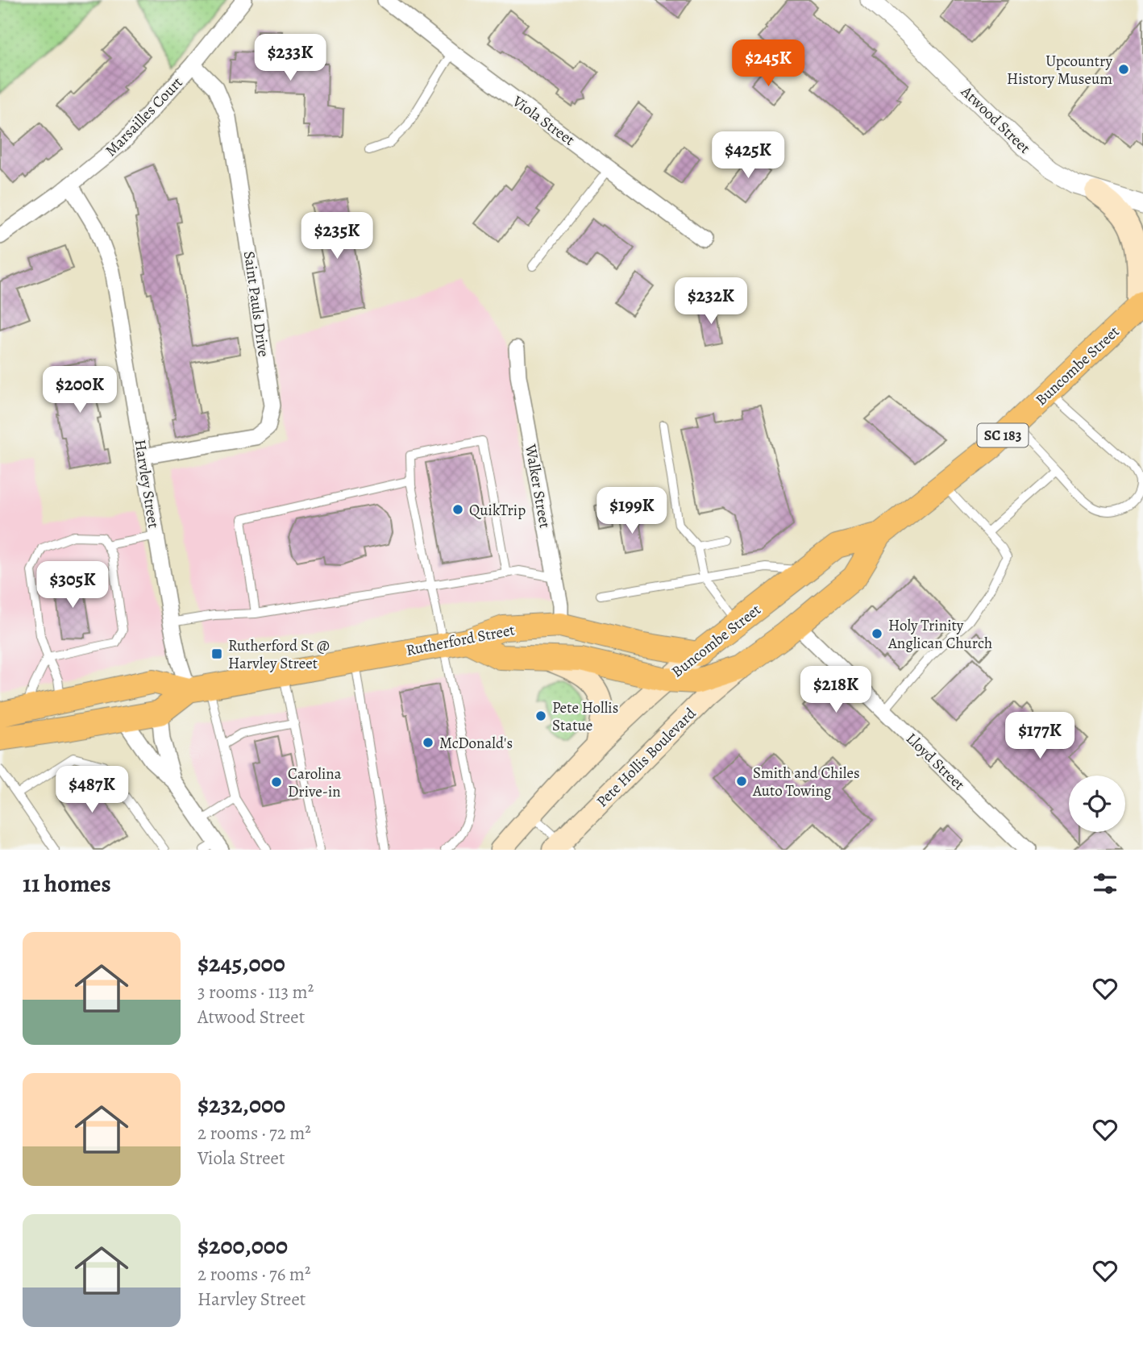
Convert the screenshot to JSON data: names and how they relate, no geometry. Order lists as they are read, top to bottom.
{
  "streets": {
    "main road": [
      "Buncombe Street",
      "SC 183",
      "Rutherford Street",
      "Pete Hollis Boulevard"
    ],
    "street": [
      "Marsailles Court",
      "Atwood Street",
      "Viola Street",
      "Saint Pauls Drive",
      "Harvley Street",
      "Walker Street",
      "Lloyd Street"
    ]
  },
  "crossings": [
    ["Marsailles Court", "Saint Pauls Drive"],
    ["Marsailles Court", "Harvley Street"],
    ["Saint Pauls Drive", "Harvley Street"],
    ["Buncombe Street", "SC 183"],
    ["Buncombe Street", "Rutherford Street"],
    ["Buncombe Street", "Pete Hollis Boulevard"],
    ["Buncombe Street", "Lloyd Street"],
    ["Harvley Street", "Rutherford Street"],
    ["Walker Street", "Rutherford Street"]
  ],
  "places": {
    "other": [
      "Upcountry History Museum",
      "QuikTrip",
      "Holy Trinity Anglican Church",
      "Pete Hollis Statue",
      "McDonald's",
      "Smith and Chiles Auto Towing",
      "Carolina Drive-in"
    ],
    "transit": ["Rutherford St @ Harvley Street"]
  },
  "page": {
    "price": [
      "$233K",
      "$245K",
      "$425K",
      "$235K",
      "$232K",
      "$200K",
      "$199K",
      "$305K",
      "$218K",
      "$177K",
      "$487K"
    ],
    "heading": "11 homes",
    "list": [
      {
        "name": "$245,000",
        "note": "3 rooms · 113 m² · Atwood Street"
      },
      {
        "name": "$232,000",
        "note": "2 rooms · 72 m² · Viola Street"
      },
      {
        "name": "$200,000",
        "note": "2 rooms · 76 m² · Harvley Street"
      }
    ]
  }
}
